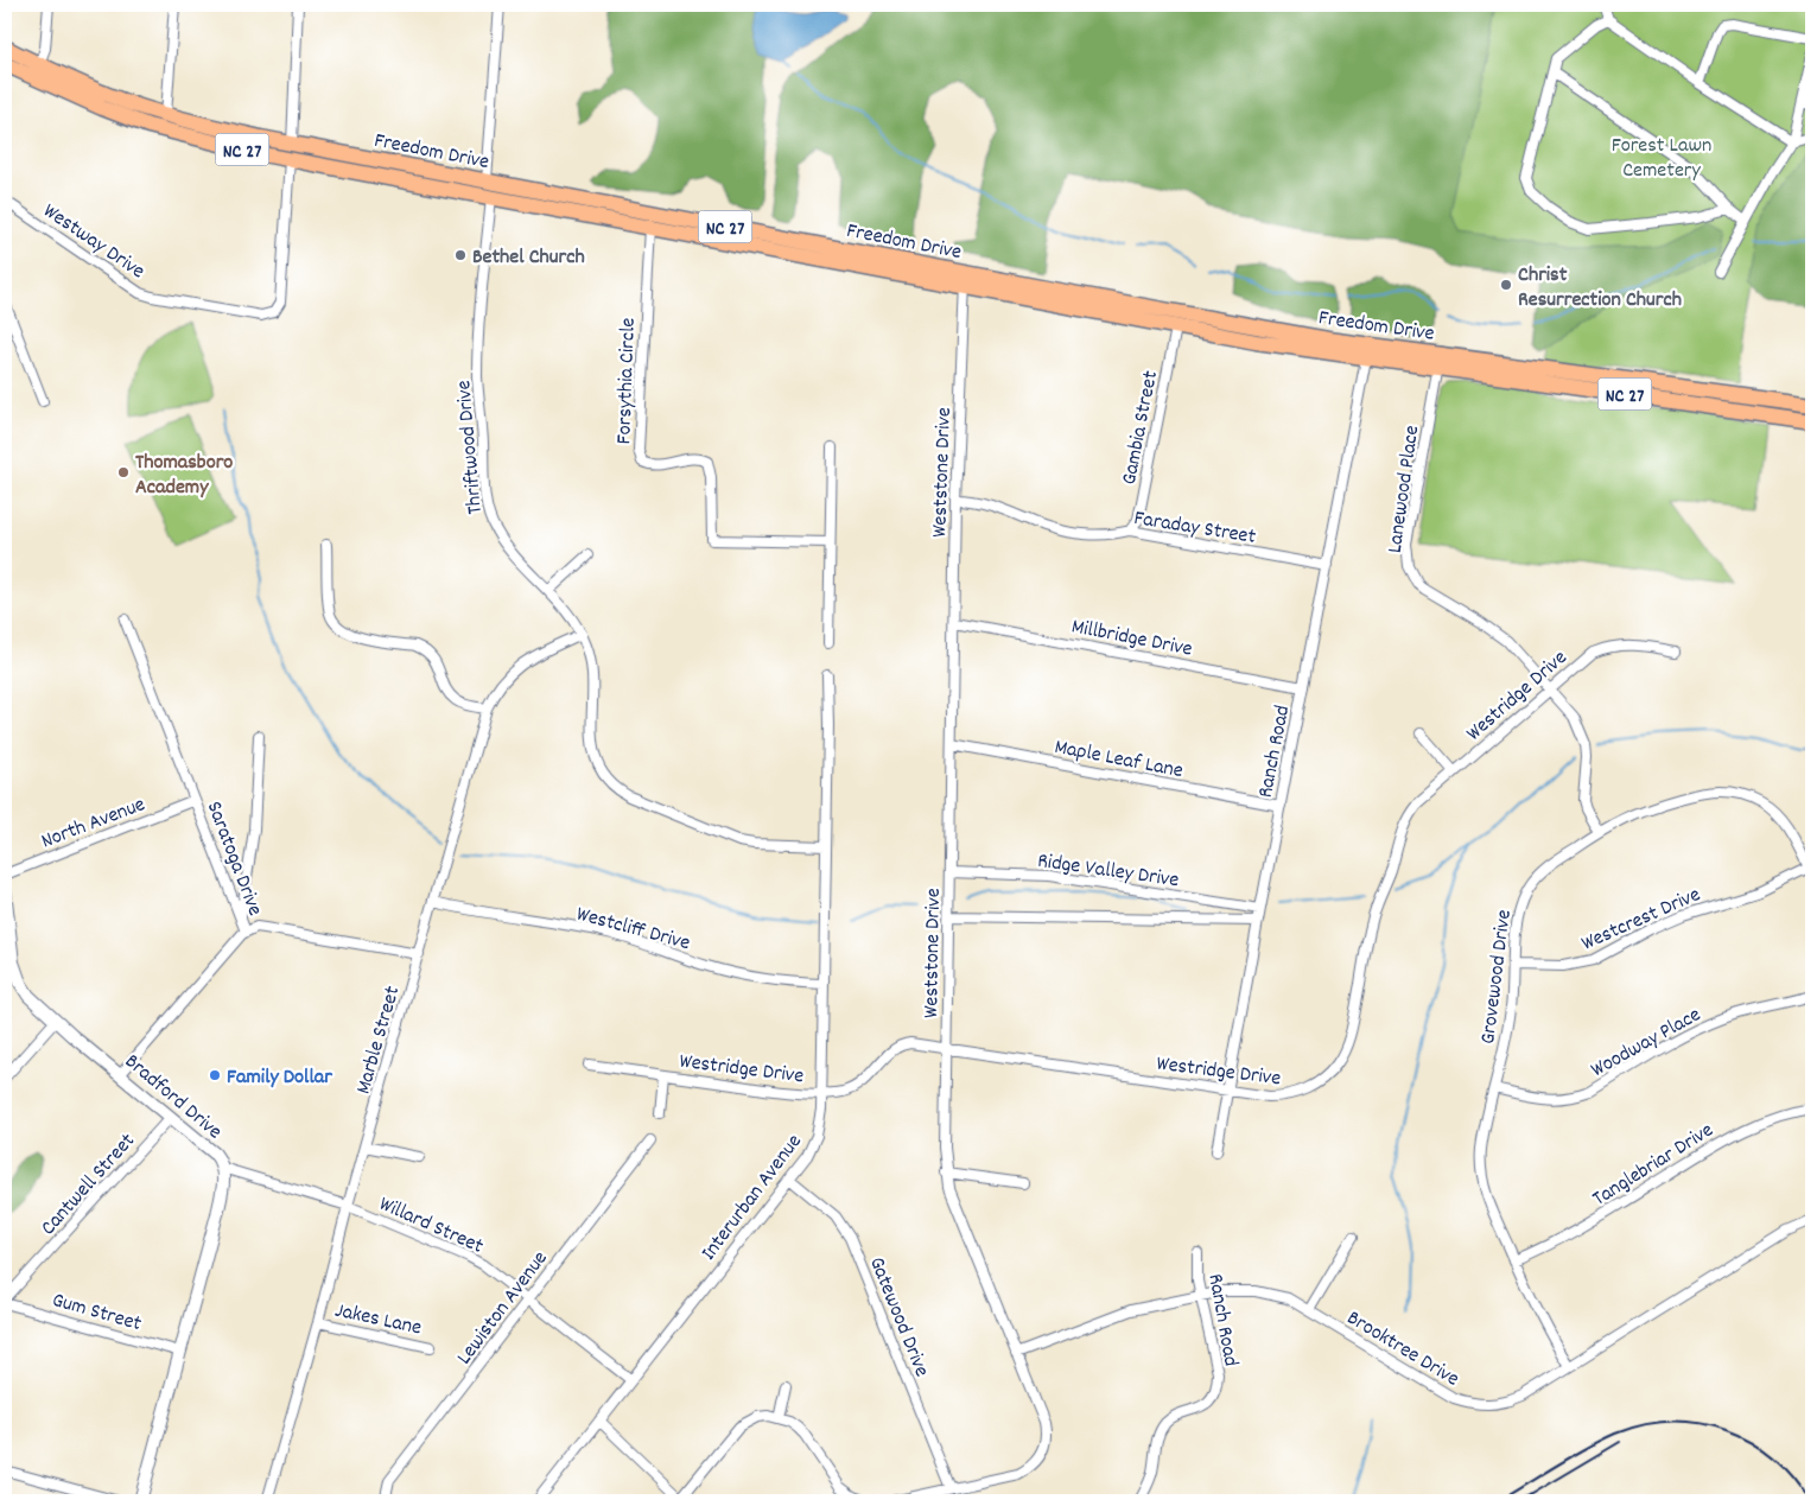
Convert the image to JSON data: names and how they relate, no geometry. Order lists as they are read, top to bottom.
{
  "streets": {
    "main road": ["NC 27", "Freedom Drive"],
    "street": [
      "Westway Drive",
      "Forsythia Circle",
      "Gambia Street",
      "Thriftwood Drive",
      "Weststone Drive",
      "Lanewood Place",
      "Faraday Street",
      "Millbridge Drive",
      "Westridge Drive",
      "Ranch Road",
      "Maple Leaf Lane",
      "North Avenue",
      "Saratoga Drive",
      "Ridge Valley Drive",
      "Westcrest Drive",
      "Westcliff Drive",
      "Grovewood Drive",
      "Marble Street",
      "Woodway Place",
      "Bradford Drive",
      "Tanglebriar Drive",
      "Cantwell Street",
      "Interurban Avenue",
      "Willard Street",
      "Lewiston Avenue",
      "Gum Street",
      "Gatewood Drive",
      "Jakes Lane",
      "Brooktree Drive"
    ]
  },
  "crossings": [
    ["Freedom Drive", "Westway Drive"],
    ["Freedom Drive", "Forsythia Circle"],
    ["Freedom Drive", "Gambia Street"],
    ["Freedom Drive", "Thriftwood Drive"],
    ["Freedom Drive", "Weststone Drive"],
    ["Freedom Drive", "Lanewood Place"],
    ["Freedom Drive", "Ranch Road"],
    ["Gambia Street", "Faraday Street"],
    ["Thriftwood Drive", "Marble Street"],
    ["Thriftwood Drive", "Interurban Avenue"],
    ["Weststone Drive", "Faraday Street"],
    ["Weststone Drive", "Millbridge Drive"],
    ["Weststone Drive", "Westridge Drive"],
    ["Weststone Drive", "Maple Leaf Lane"],
    ["Weststone Drive", "Ridge Valley Drive"],
    ["Weststone Drive", "Gatewood Drive"],
    ["Weststone Drive", "Brooktree Drive"],
    ["Lanewood Place", "Westridge Drive"],
    ["Lanewood Place", "Grovewood Drive"],
    ["Faraday Street", "Ranch Road"],
    ["Millbridge Drive", "Ranch Road"],
    ["Westridge Drive", "Ranch Road"],
    ["Westridge Drive", "Interurban Avenue"],
    ["Ranch Road", "Maple Leaf Lane"],
    ["Ranch Road", "Ridge Valley Drive"],
    ["Ranch Road", "Brooktree Drive"],
    ["North Avenue", "Saratoga Drive"],
    ["Saratoga Drive", "Bradford Drive"],
    ["Westcrest Drive", "Grovewood Drive"],
    ["Westcliff Drive", "Marble Street"],
    ["Westcliff Drive", "Interurban Avenue"],
    ["Grovewood Drive", "Woodway Place"],
    ["Grovewood Drive", "Tanglebriar Drive"],
    ["Grovewood Drive", "Brooktree Drive"],
    ["Marble Street", "Willard Street"],
    ["Marble Street", "Jakes Lane"],
    ["Bradford Drive", "Cantwell Street"],
    ["Bradford Drive", "Willard Street"],
    ["Bradford Drive", "Gum Street"],
    ["Cantwell Street", "Gum Street"],
    ["Interurban Avenue", "Willard Street"],
    ["Interurban Avenue", "Gatewood Drive"],
    ["Willard Street", "Lewiston Avenue"]
  ],
  "parks": ["Forest Lawn Cemetery"],
  "places": [
    "Bethel Church",
    "Christ Resurrection Church",
    "Thomasboro Academy",
    "Family Dollar"
  ]
}
